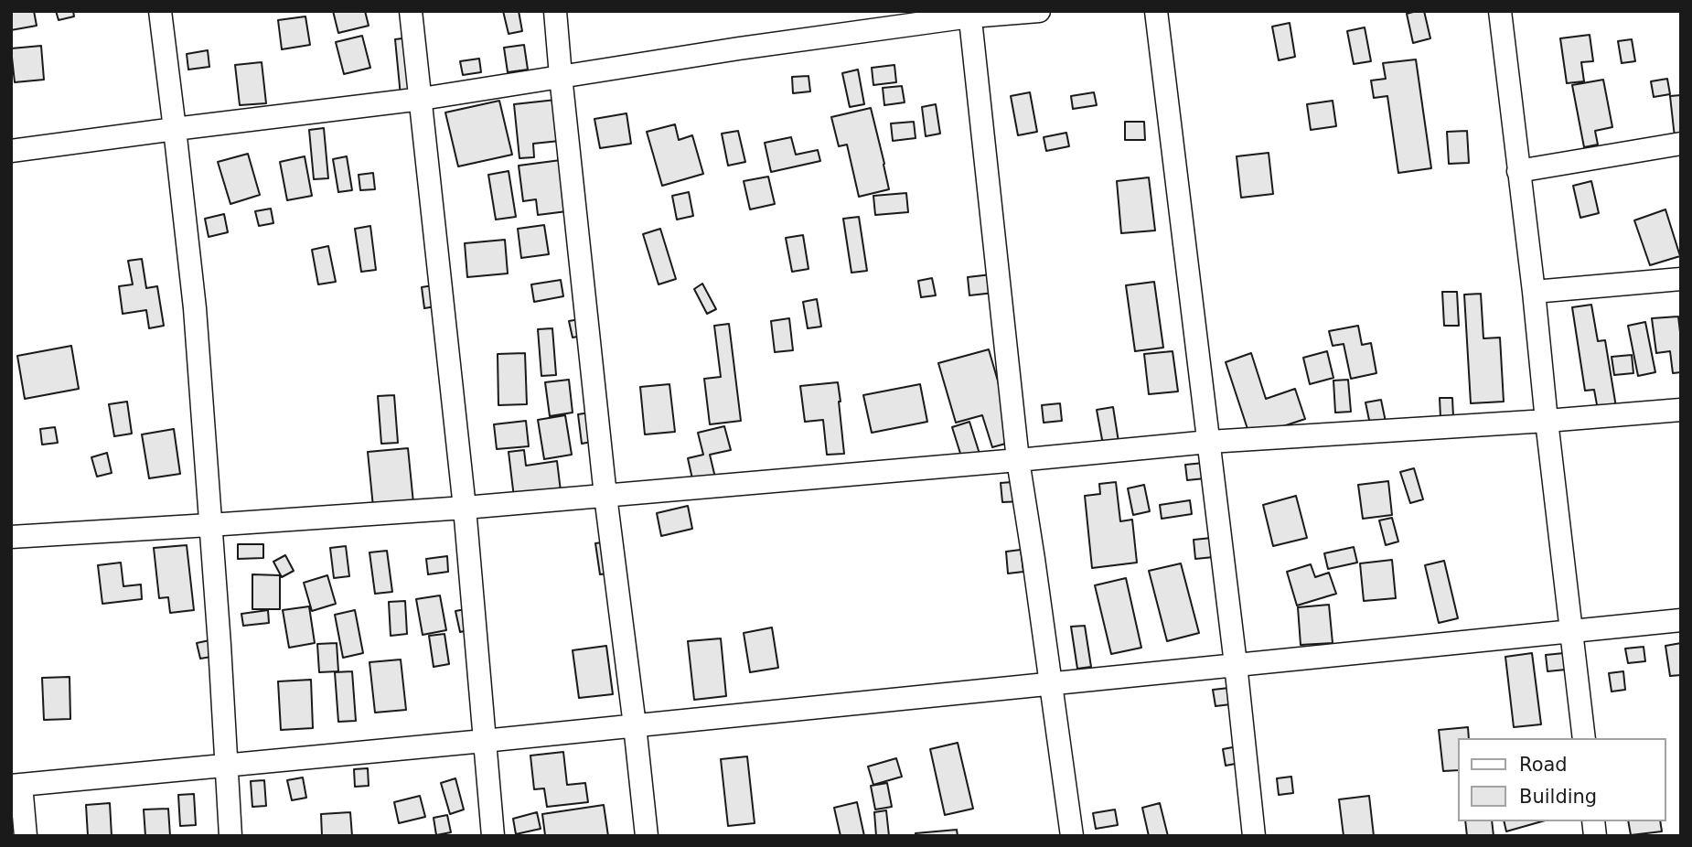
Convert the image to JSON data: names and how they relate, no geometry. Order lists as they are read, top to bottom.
{
  "legend": ["Road", "Building"]
}
